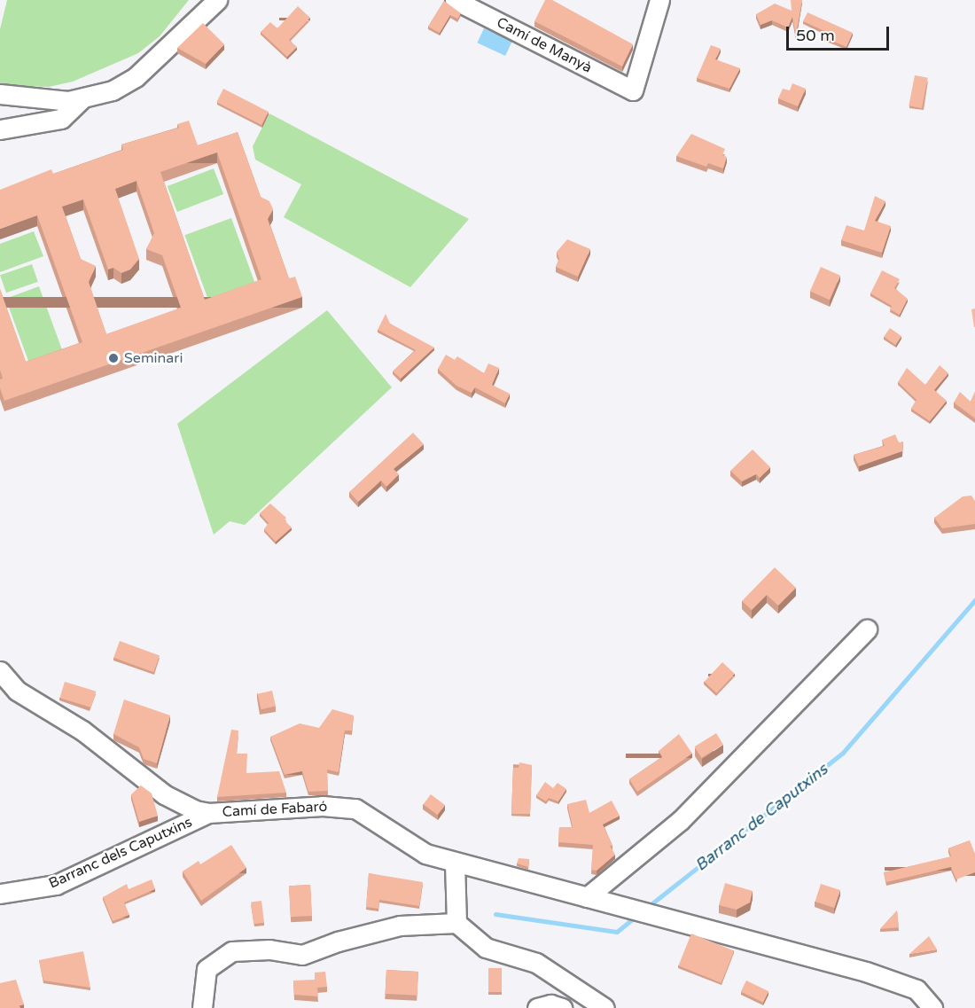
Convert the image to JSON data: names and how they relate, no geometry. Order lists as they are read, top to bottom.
{
  "streets": {
    "street": ["Camí de Manyà", "Camí de Fabaró", "Barranc dels Caputxins"]
  },
  "crossings": [
    ["Camí de Fabaró", "Barranc dels Caputxins"]
  ],
  "water": ["Barranc de Caputxins"],
  "places": ["Seminari"],
  "scale_bar": "50 m"
}
